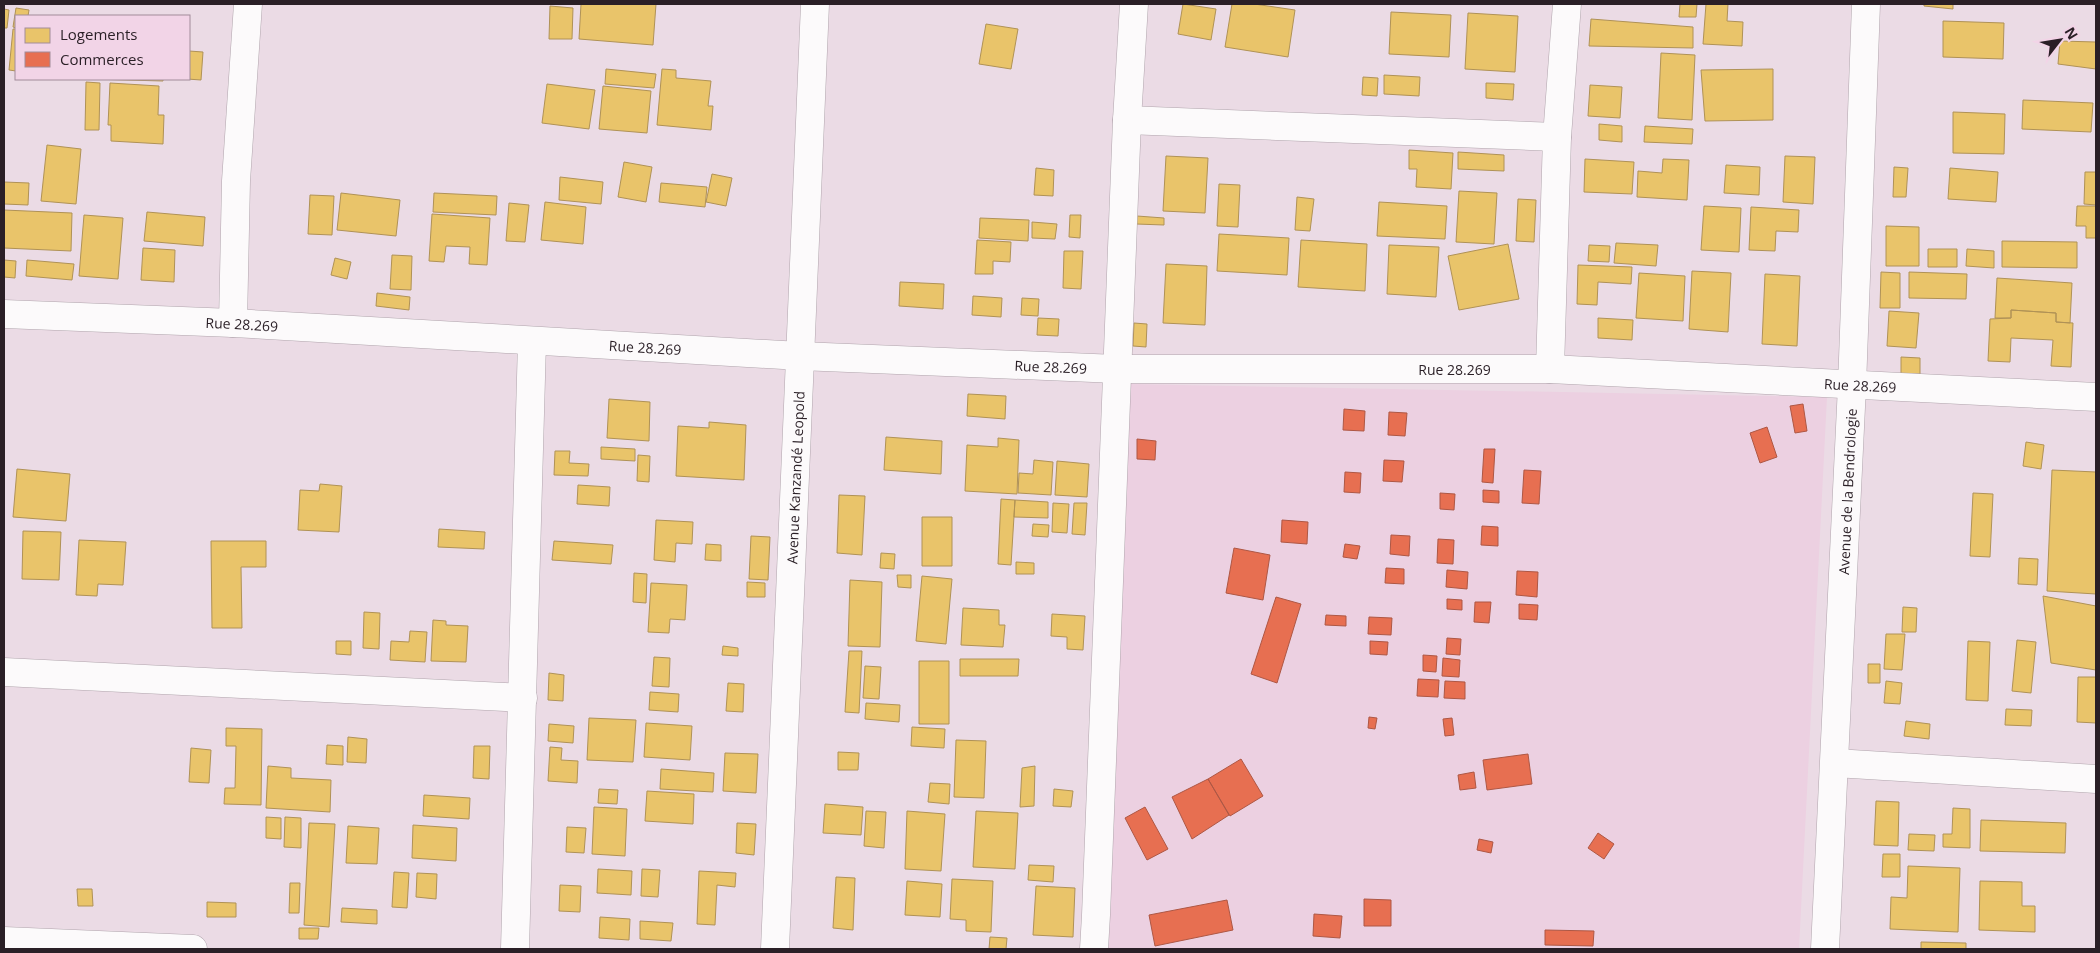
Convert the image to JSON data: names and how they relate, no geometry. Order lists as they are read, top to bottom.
{
  "streets": {
    "street": ["Rue 28.269", "Avenue Kanzandé Leopold", "Avenue de la Bendrologie"]
  },
  "crossings": [
    ["Rue 28.269", "Avenue Kanzandé Leopold"],
    ["Rue 28.269", "Avenue de la Bendrologie"]
  ],
  "legend": ["Logements", "Commerces"],
  "north": "top right"
}
